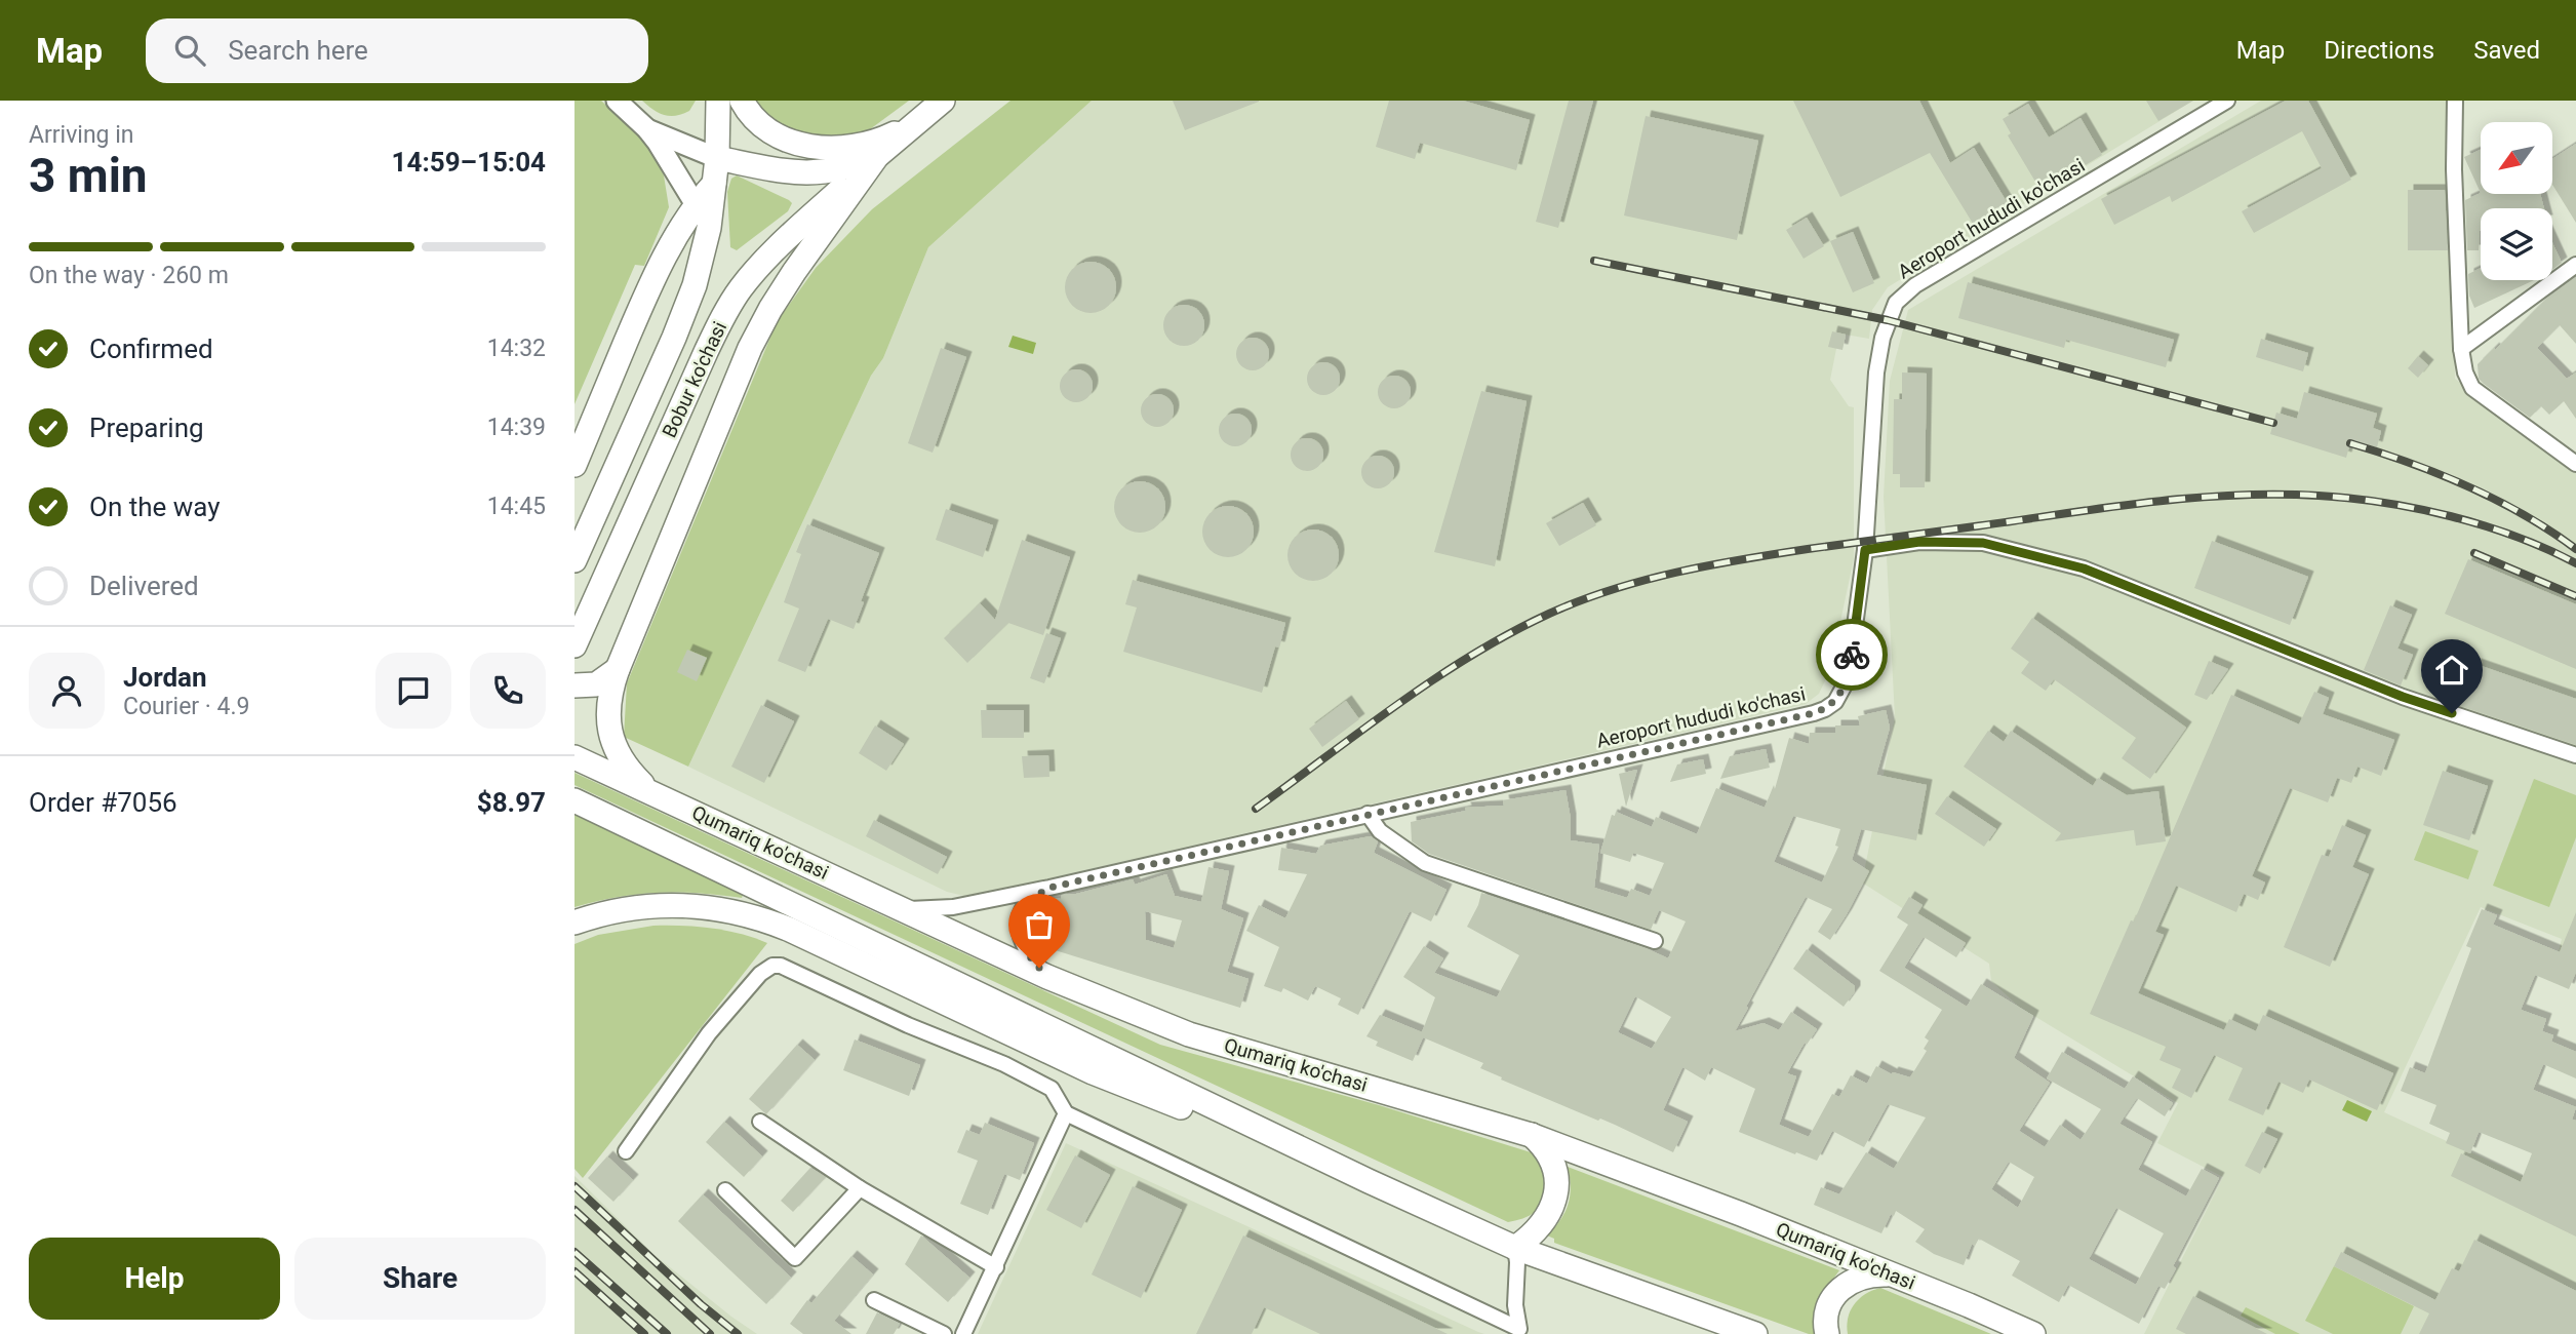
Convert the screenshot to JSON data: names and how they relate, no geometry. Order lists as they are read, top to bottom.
{
  "streets": {
    "main road": ["Bobur ko'chasi", "Qumariq ko'chasi"],
    "street": ["Aeroport hududi ko'chasi"]
  },
  "crossings": [
    ["Aeroport hududi ko'chasi", "Qumariq ko'chasi"]
  ],
  "north": "bottom left",
  "page": {
    "header": "Map",
    "search": "Search here",
    "nav": ["Map", "Directions", "Saved"],
    "heading": ["3 min", "Arriving in", "14:59–15:04"],
    "panel": [
      "Jordan",
      "Courier · 4.9",
      "Order #7056",
      "$8.97"
    ],
    "bar": "On the way · 260 m",
    "list": [
      ["Confirmed", "14:32"],
      ["Preparing", "14:39"],
      ["On the way", "14:45"],
      "Delivered"
    ],
    "buttons": ["Help", "Share"]
  }
}
